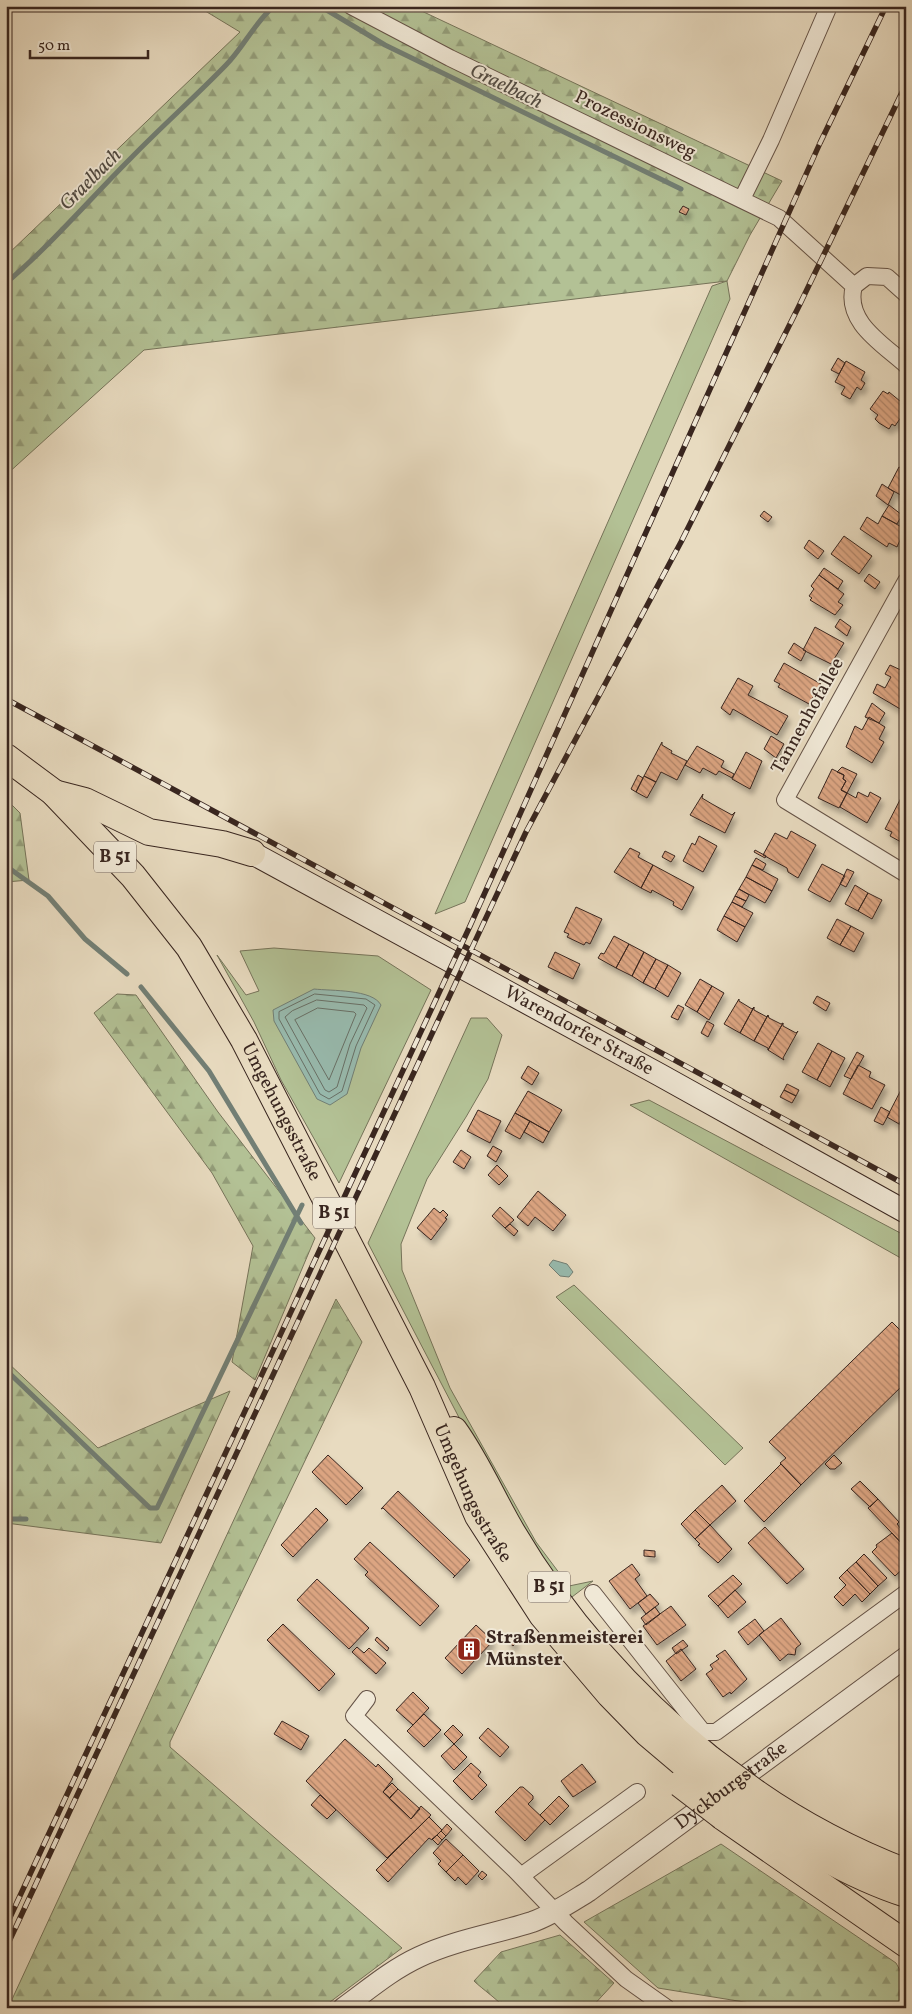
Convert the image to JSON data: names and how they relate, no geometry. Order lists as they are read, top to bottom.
{
  "streets": {
    "highway": ["B 51", "Umgehungsstraße"],
    "main road": ["Warendorfer Straße"],
    "street": ["Prozessionsweg", "Tannenhofallee", "Dyckburgstraße"]
  },
  "crossings": [
    ["B 51", "Umgehungsstraße"]
  ],
  "water": ["Graelbach"],
  "places": {
    "building": ["Straßenmeisterei Münster"]
  },
  "scale_bar": "50 m"
}
